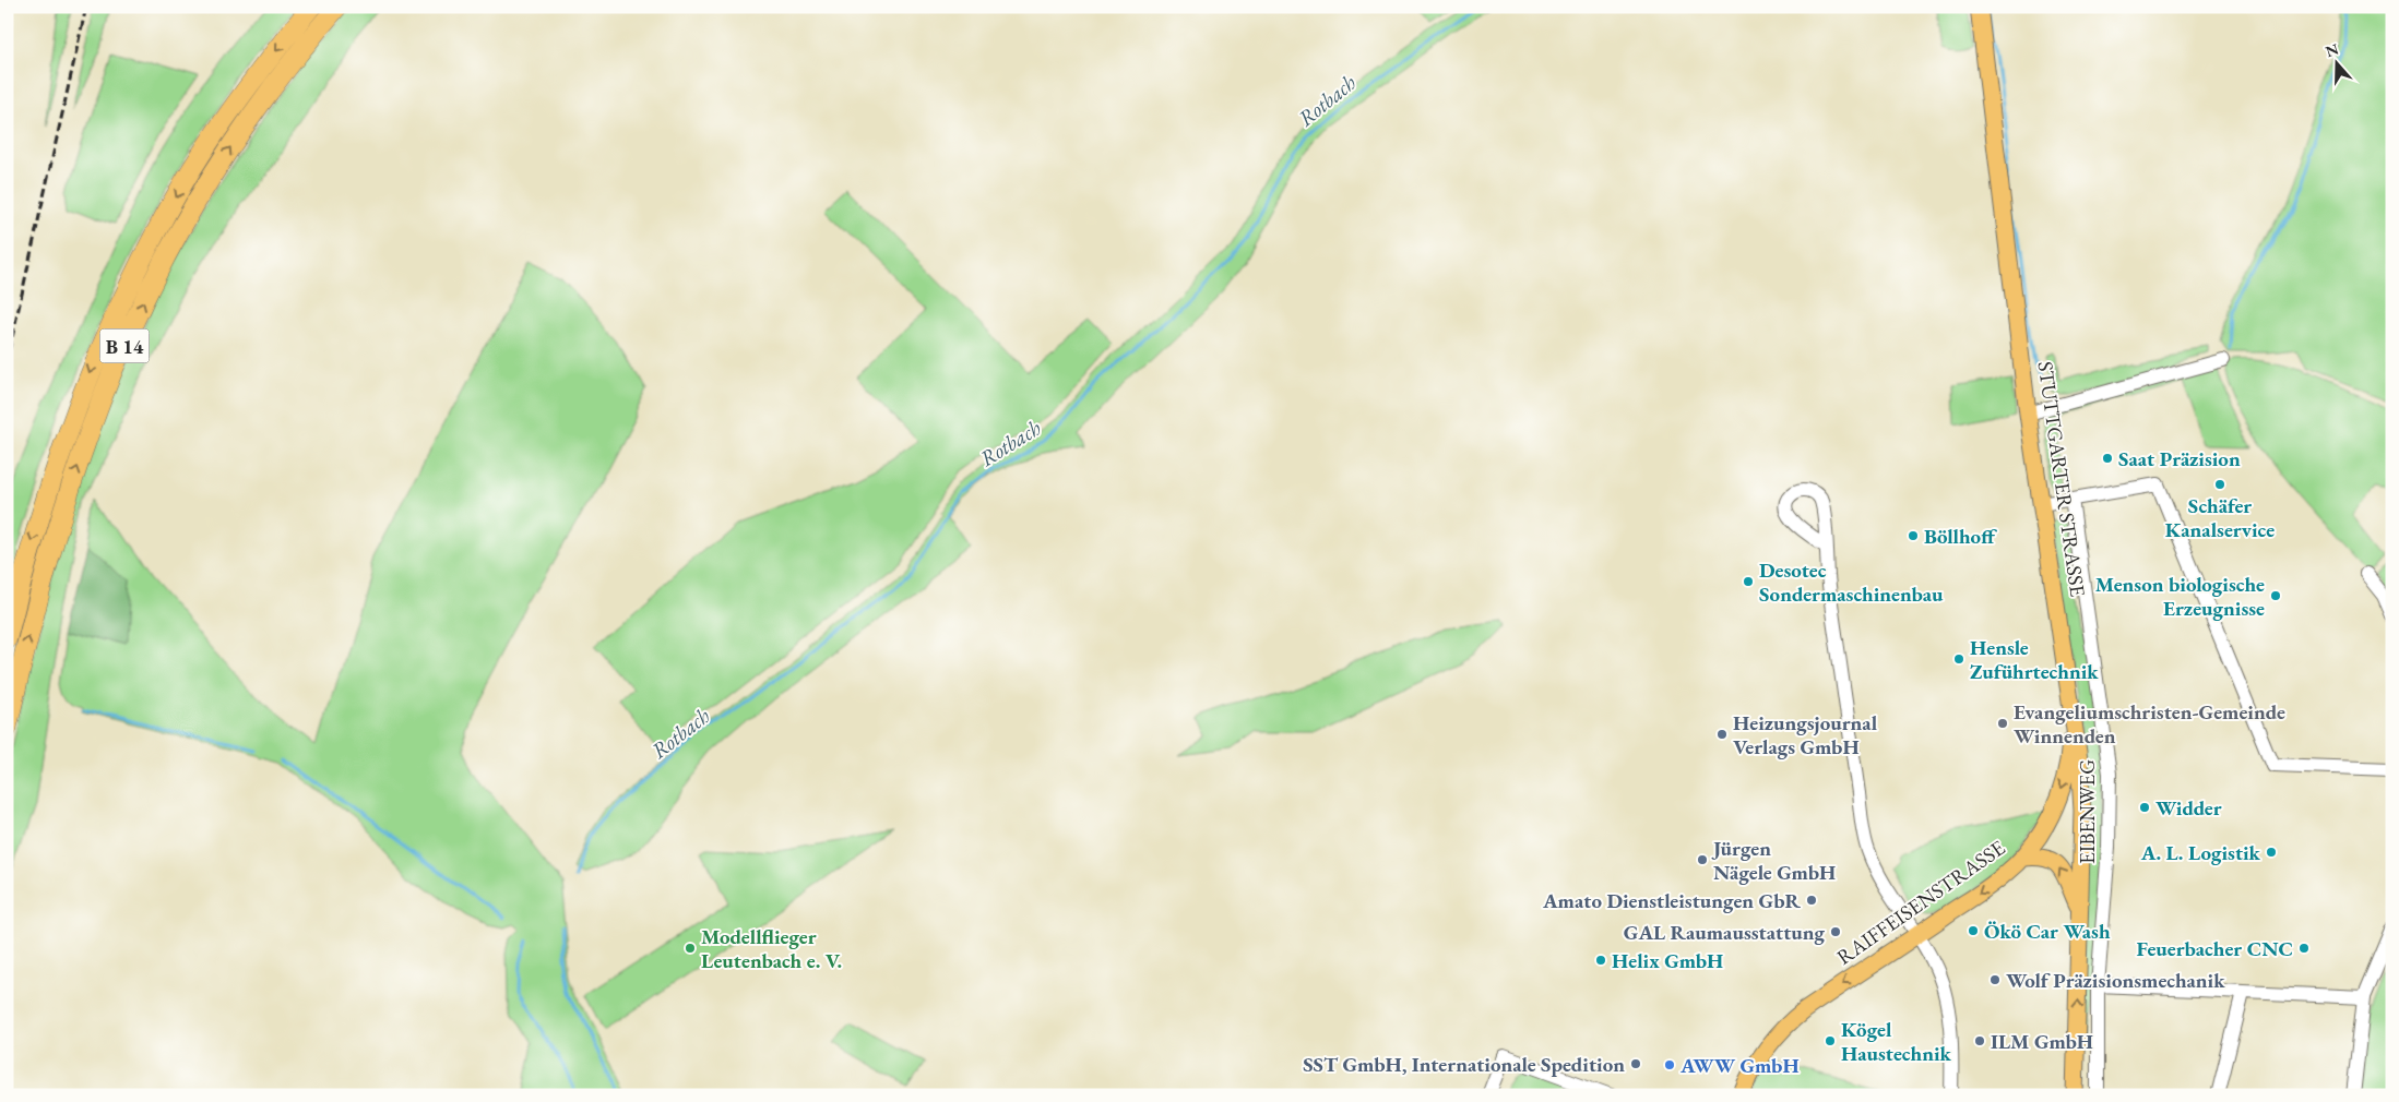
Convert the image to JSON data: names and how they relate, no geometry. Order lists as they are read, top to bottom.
{
  "streets": {
    "highway": ["B 14"],
    "main road": ["STUTTGARTER STRASSE", "RAIFFEISENSTRASSE"],
    "street": ["EIBENWEG"]
  },
  "crossings": [
    ["STUTTGARTER STRASSE", "RAIFFEISENSTRASSE"]
  ],
  "one_way": ["RAIFFEISENSTRASSE"],
  "water": ["Rotbach"],
  "places": [
    "Saat Präzision",
    "Schäfer Kanalservice",
    "Böllhoff",
    "Desotec Sondermaschinenbau",
    "Menson biologische Erzeugnisse",
    "Hensle Zuführtechnik",
    "Evangeliumschristen-Gemeinde Winnenden",
    "Heizungsjournal Verlags GmbH",
    "Widder",
    "A. L. Logistik",
    "Jürgen Nägele GmbH",
    "Amato Dienstleistungen GbR",
    "Ökö Car Wash",
    "GAL Raumausstattung",
    "Modellflieger Leutenbach e. V.",
    "Feuerbacher CNC",
    "Helix GmbH",
    "Wolf Präzisionsmechanik",
    "Kögel Haustechnik",
    "ILM GmbH",
    "SST GmbH, Internationale Spedition",
    "AWW GmbH"
  ],
  "north": "top"
}
